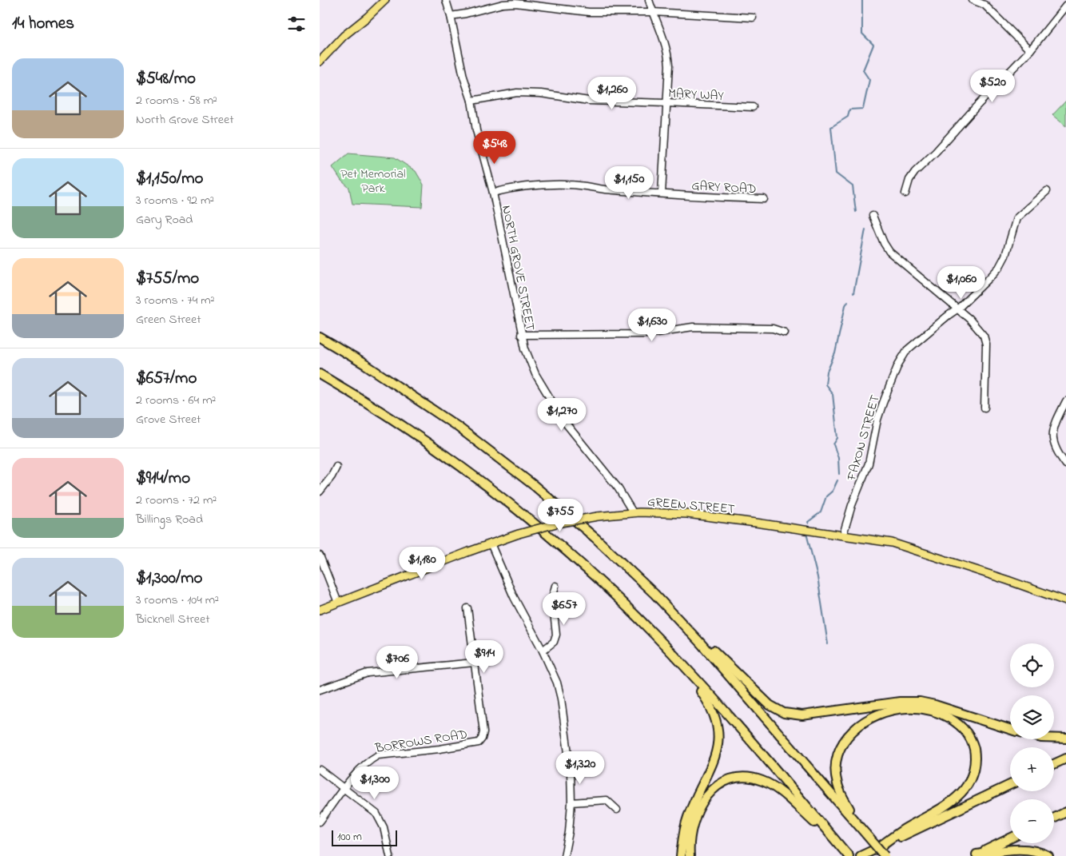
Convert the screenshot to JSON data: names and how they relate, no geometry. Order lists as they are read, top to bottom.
{
  "streets": {
    "main road": ["GREEN STREET"],
    "street": [
      "MARY WAY",
      "GARY ROAD",
      "NORTH GROVE STREET",
      "FAXON STREET",
      "BORROWS ROAD"
    ]
  },
  "crossings": [
    ["MARY WAY", "NORTH GROVE STREET"],
    ["GARY ROAD", "NORTH GROVE STREET"],
    ["NORTH GROVE STREET", "GREEN STREET"],
    ["FAXON STREET", "GREEN STREET"]
  ],
  "parks": ["Pet Memorial Park"],
  "scale_bar": "100 m",
  "page": {
    "heading": "14 homes",
    "list": [
      {
        "name": "$548/mo",
        "note": "2 rooms · 58 m² · North Grove Street"
      },
      {
        "name": "$1,150/mo",
        "note": "3 rooms · 92 m² · Gary Road"
      },
      {
        "name": "$755/mo",
        "note": "3 rooms · 74 m² · Green Street"
      },
      {
        "name": "$657/mo",
        "note": "2 rooms · 64 m² · Grove Street"
      },
      {
        "name": "$914/mo",
        "note": "2 rooms · 72 m² · Billings Road"
      },
      {
        "name": "$1,300/mo",
        "note": "3 rooms · 104 m² · Bicknell Street"
      }
    ],
    "price": [
      "$520",
      "$1,260",
      "$548",
      "$1,150",
      "$1,060",
      "$1,630",
      "$1,270",
      "$755",
      "$1,180",
      "$657",
      "$914",
      "$706",
      "$1,320",
      "$1,300"
    ],
    "map_buttons": ["+", "−"],
    "scale": "100 m"
  }
}
